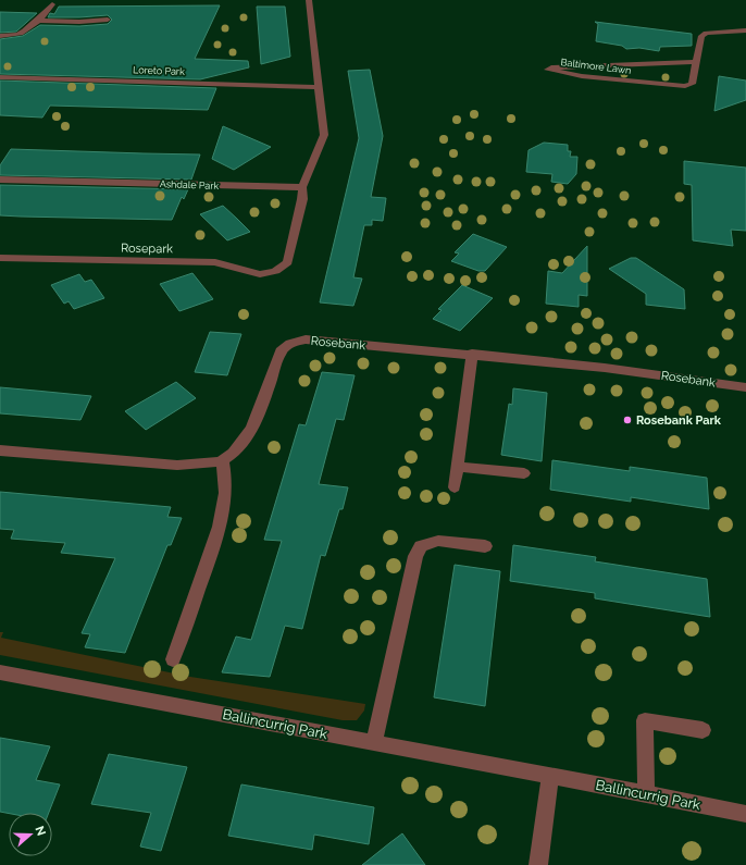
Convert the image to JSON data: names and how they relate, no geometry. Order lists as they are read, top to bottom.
{
  "streets": {
    "street": [
      "Baltimore Lawn",
      "Loreto Park",
      "Ashdale Park",
      "Rosepark",
      "Rosebank",
      "Ballincurrig Park"
    ]
  },
  "crossings": [
    ["Ashdale Park", "Rosepark"]
  ],
  "places": ["Rosebank Park"],
  "north": "right"
}
